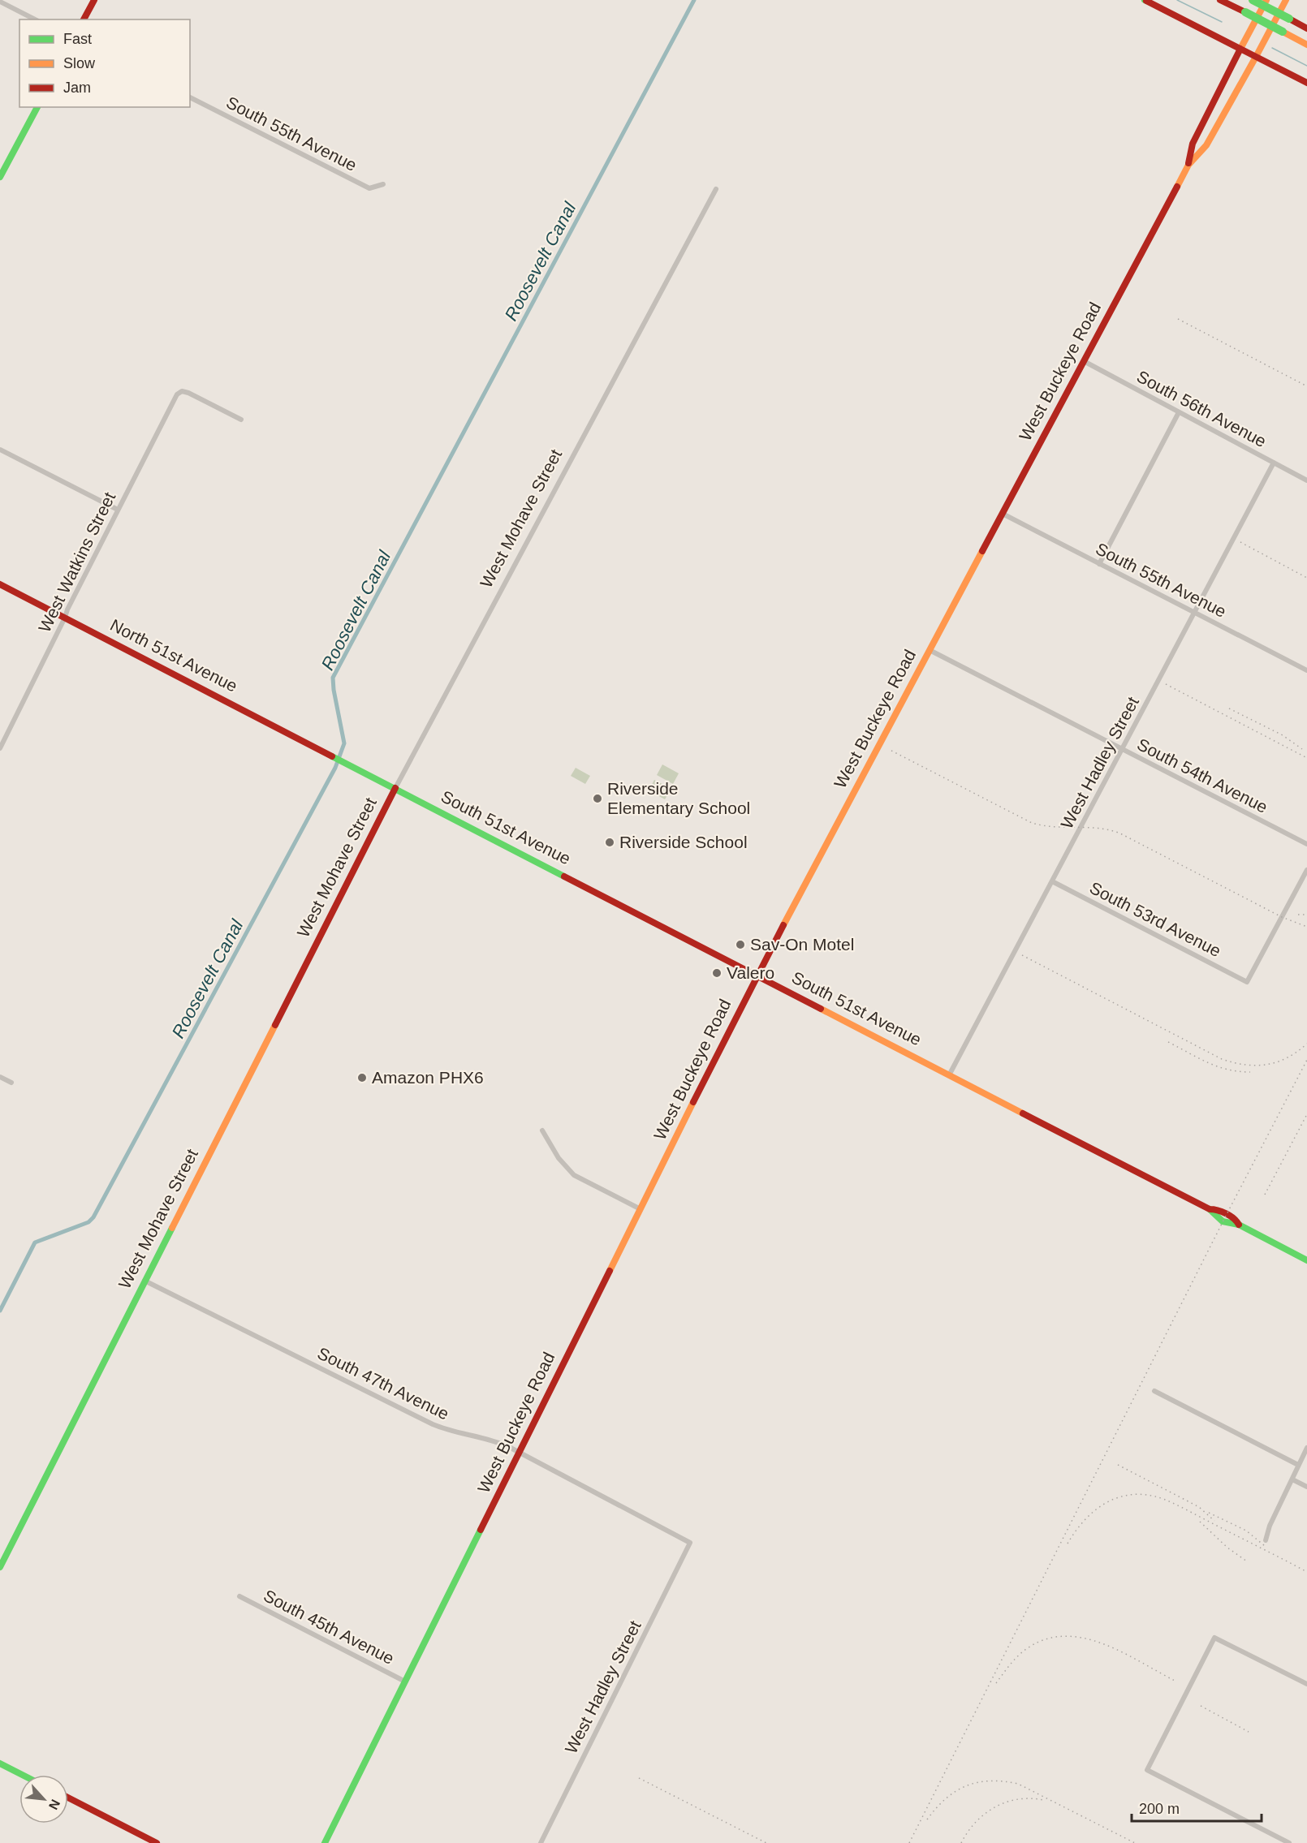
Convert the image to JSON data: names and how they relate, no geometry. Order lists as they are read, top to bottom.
{
  "streets": {
    "main road": [
      "West Buckeye Road",
      "West Mohave Street",
      "North 51st Avenue",
      "South 51st Avenue"
    ],
    "street": [
      "South 55th Avenue",
      "South 56th Avenue",
      "West Watkins Street",
      "West Hadley Street",
      "South 54th Avenue",
      "South 53rd Avenue",
      "South 47th Avenue",
      "South 45th Avenue"
    ]
  },
  "crossings": [
    ["South 55th Avenue", "West Buckeye Road"],
    ["South 55th Avenue", "West Hadley Street"],
    ["West Buckeye Road", "South 56th Avenue"],
    ["West Buckeye Road", "South 54th Avenue"],
    ["West Buckeye Road", "South 51st Avenue"],
    ["West Buckeye Road", "South 47th Avenue"],
    ["West Buckeye Road", "South 45th Avenue"],
    ["South 56th Avenue", "West Hadley Street"],
    ["West Mohave Street", "South 51st Avenue"],
    ["West Mohave Street", "South 47th Avenue"],
    ["West Watkins Street", "North 51st Avenue"],
    ["North 51st Avenue", "South 51st Avenue"],
    ["West Hadley Street", "South 54th Avenue"],
    ["West Hadley Street", "South 51st Avenue"],
    ["West Hadley Street", "South 53rd Avenue"],
    ["West Hadley Street", "South 47th Avenue"]
  ],
  "water": ["Roosevelt Canal"],
  "places": [
    "Riverside Elementary School",
    "Riverside School",
    "Sav-On Motel",
    "Valero",
    "Amazon PHX6"
  ],
  "legend": ["Fast", "Slow", "Jam"],
  "scale_bar": "200 m",
  "north": "bottom right"
}
